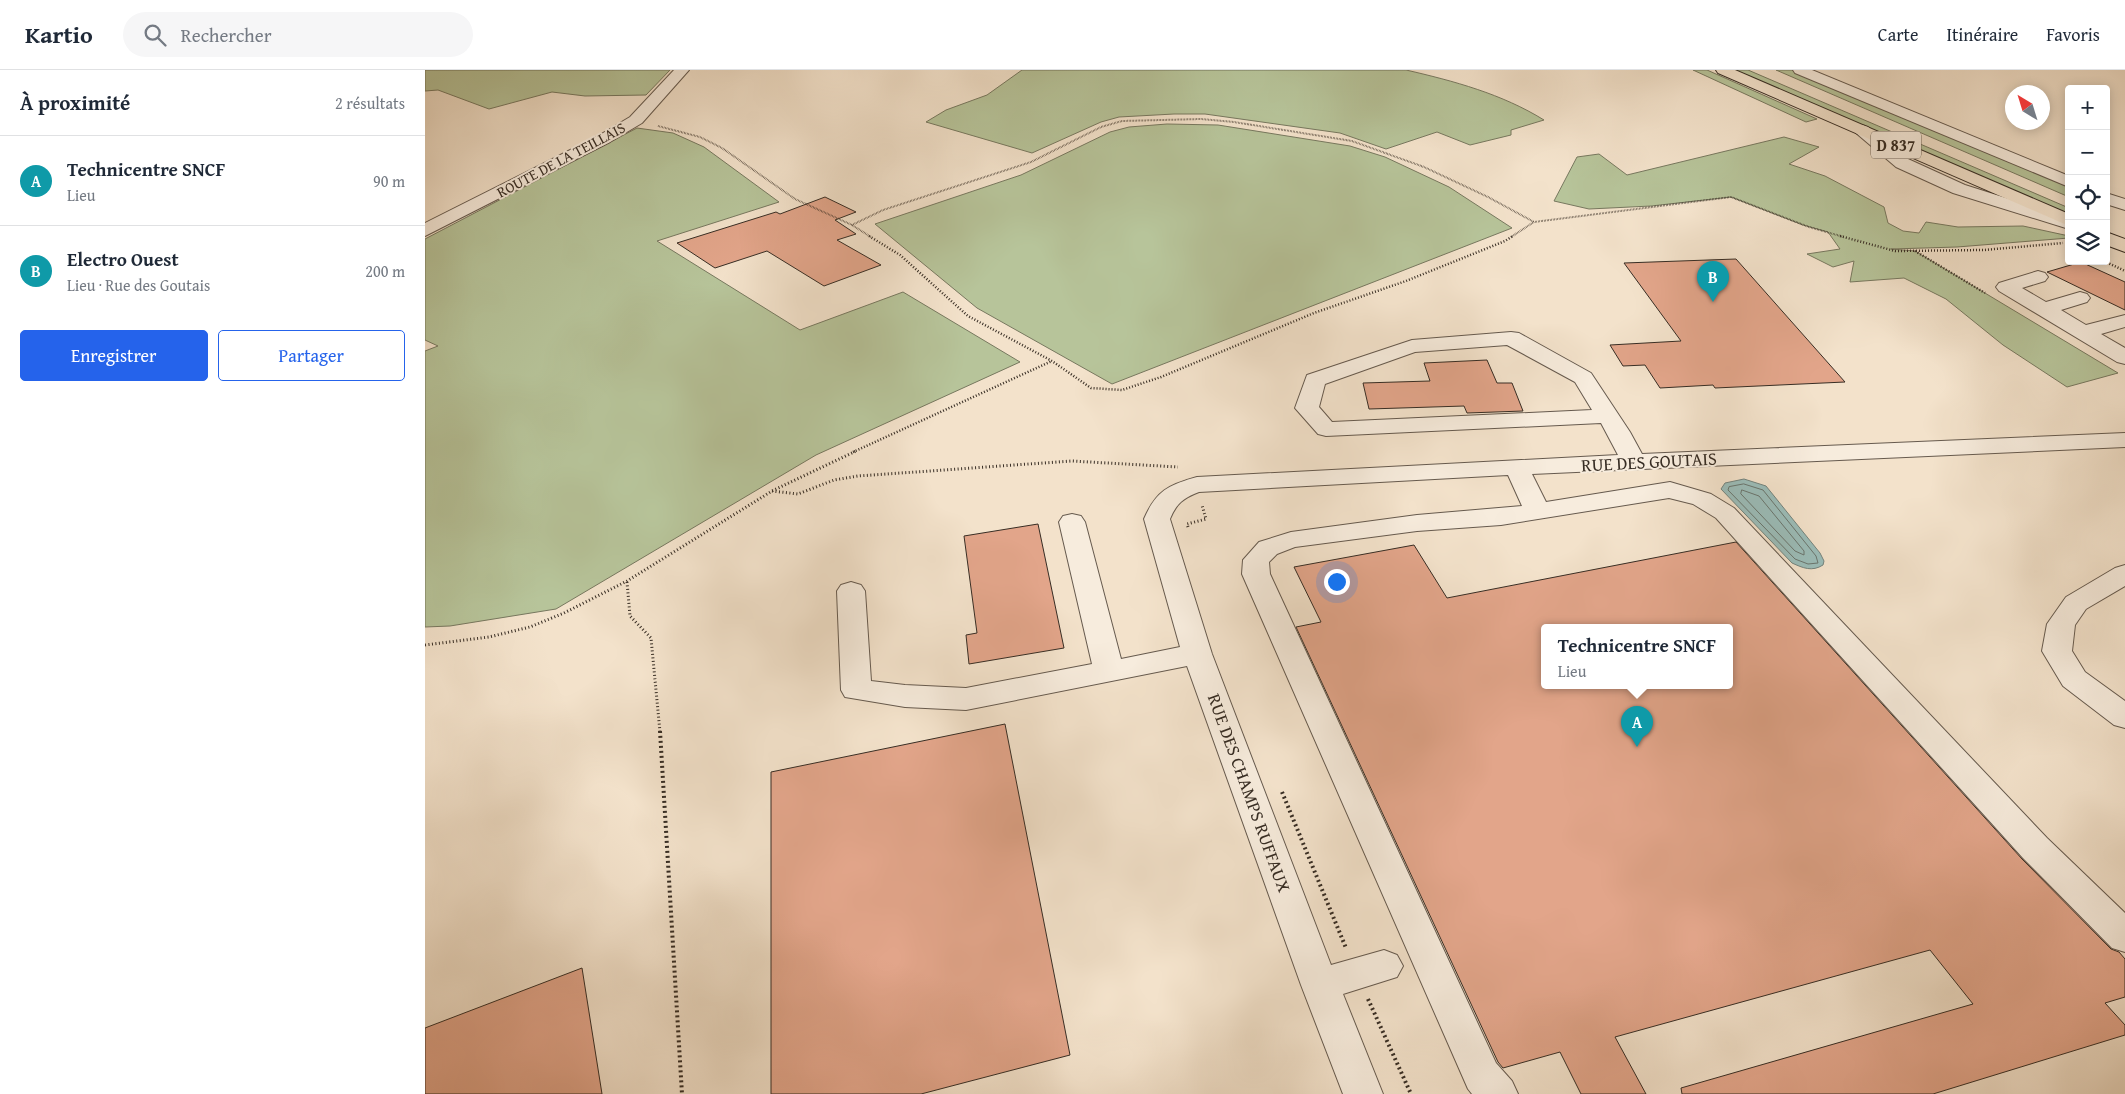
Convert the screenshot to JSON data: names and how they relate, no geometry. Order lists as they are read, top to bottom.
{
  "streets": {
    "main road": ["D 837"],
    "street": ["ROUTE DE LA TEILLAIS", "RUE DES GOUTAIS", "RUE DES CHAMPS RUFFAUX"]
  },
  "crossings": [
    ["RUE DES GOUTAIS", "RUE DES CHAMPS RUFFAUX"]
  ],
  "north": "top left",
  "page": {
    "header": "Kartio",
    "search": "Rechercher",
    "nav": ["Carte", "Itinéraire", "Favoris"],
    "heading": ["À proximité", "2 résultats"],
    "map_buttons": ["+", "−"],
    "list": [
      {
        "mark": "A",
        "name": "Technicentre SNCF",
        "note": "Lieu",
        "value": "90 m"
      },
      {
        "mark": "B",
        "name": "Electro Ouest",
        "note": "Lieu · Rue des Goutais",
        "value": "200 m"
      }
    ],
    "pins": ["B", "A"],
    "buttons": ["Enregistrer", "Partager"],
    "popup": ["Technicentre SNCF", "Lieu"]
  }
}
